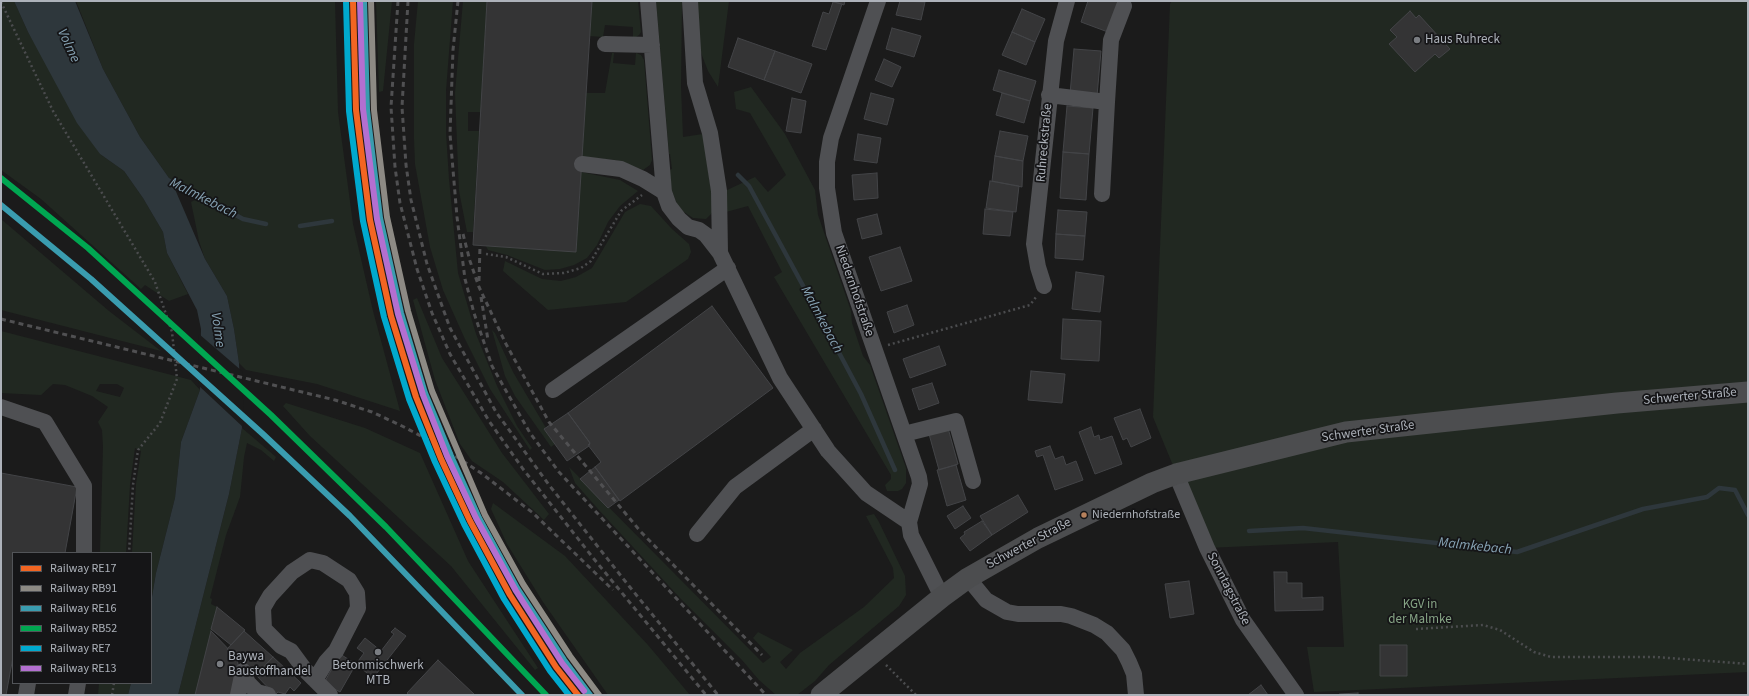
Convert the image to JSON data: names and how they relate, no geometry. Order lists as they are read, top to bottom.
{
  "streets": {
    "main road": ["Schwerter Straße"],
    "street": ["Ruhreckstraße", "Niedernhofstraße", "Sonntagstraße"]
  },
  "crossings": [
    ["Schwerter Straße", "Sonntagstraße"]
  ],
  "water": ["Volme", "Malmkebach"],
  "parks": ["KGV in der Malmke"],
  "places": [
    "Haus Ruhreck",
    "Niedernhofstraße",
    "Betonmischwerk MTB",
    "Baywa Baustoffhandel"
  ],
  "lines": [
    "rail line RE17",
    "rail line RB91",
    "rail line RE16",
    "rail line RE7",
    "rail line RE13",
    "rail line RB52"
  ],
  "legend": [
    "Railway RE17",
    "Railway RB91",
    "Railway RE16",
    "Railway RB52",
    "Railway RE7",
    "Railway RE13"
  ]
}
